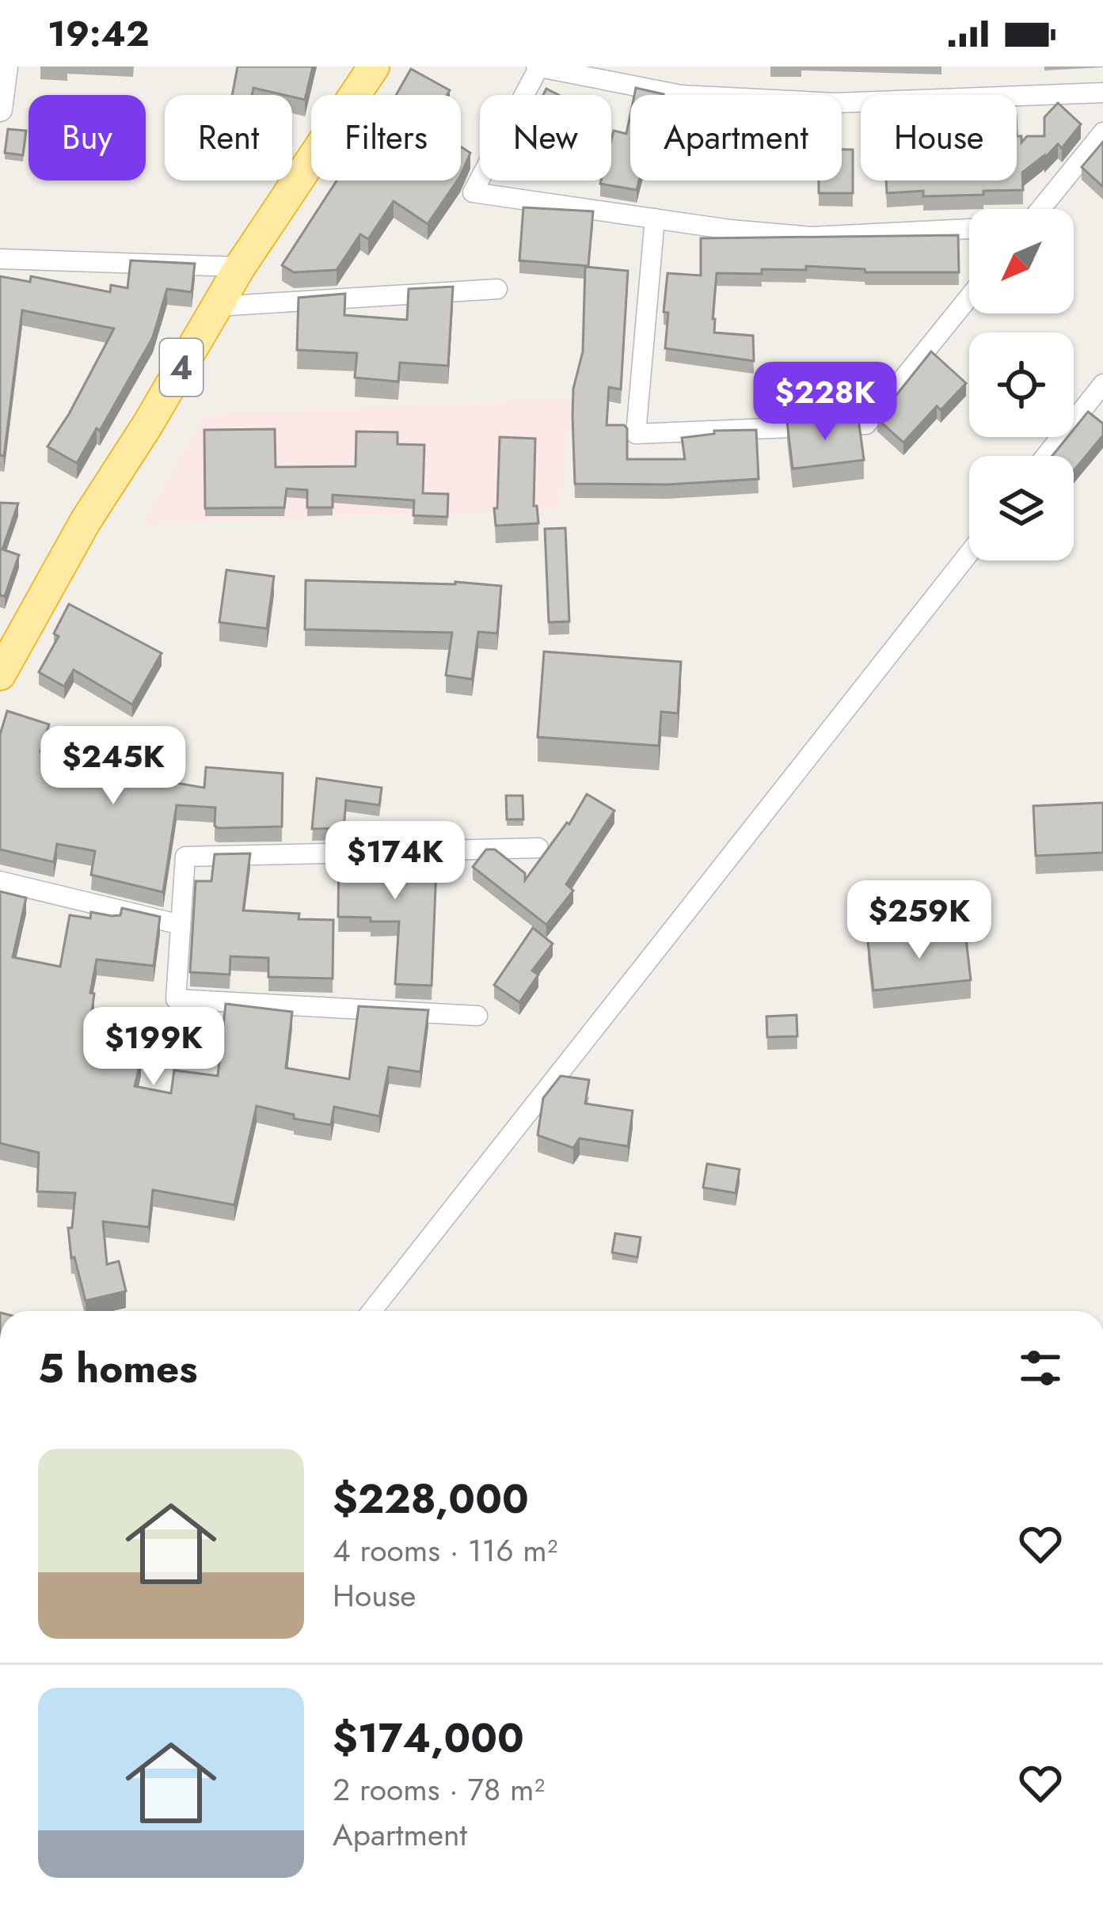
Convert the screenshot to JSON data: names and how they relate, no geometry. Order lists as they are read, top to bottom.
{
  "streets": {
    "highway": ["4"]
  },
  "north": "bottom left",
  "page": {
    "status": "19:42",
    "chip": [
      "Buy",
      "Rent",
      "Filters",
      "New",
      "Apartment",
      "House"
    ],
    "price": [
      "$228K",
      "$245K",
      "$174K",
      "$259K",
      "$199K"
    ],
    "heading": "5 homes",
    "list": [
      {
        "name": "$228,000",
        "note": "4 rooms · 116 m² · House"
      },
      {
        "name": "$174,000",
        "note": "2 rooms · 78 m² · Apartment"
      }
    ]
  }
}
